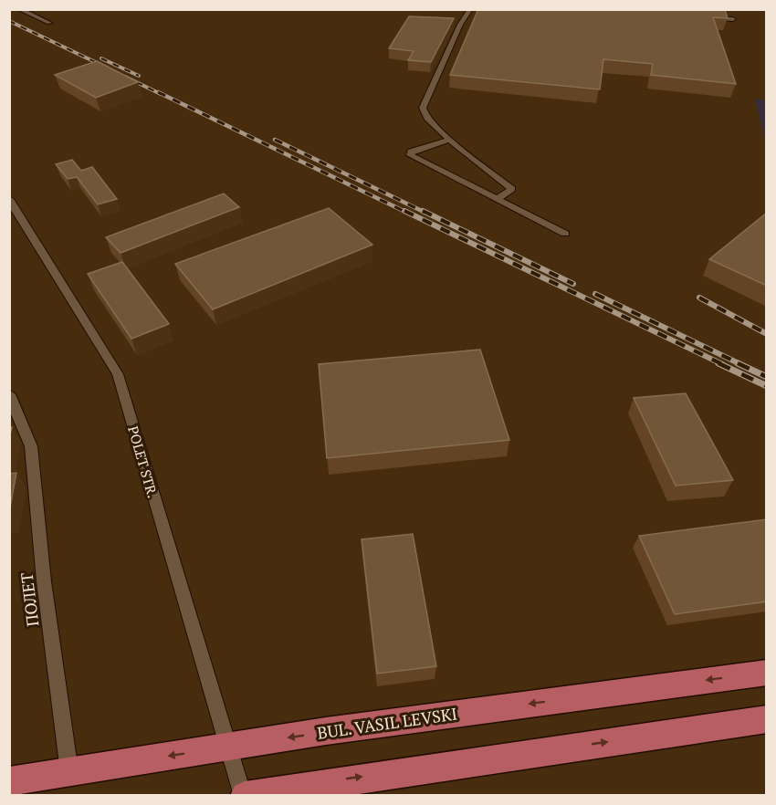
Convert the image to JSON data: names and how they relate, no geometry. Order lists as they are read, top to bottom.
{
  "streets": {
    "main road": ["BUL. VASIL LEVSKI"],
    "street": ["POLET STR.", "ПОЛЕТ"]
  },
  "crossings": [
    ["POLET STR.", "BUL. VASIL LEVSKI"],
    ["ПОЛЕТ", "BUL. VASIL LEVSKI"]
  ]
}
